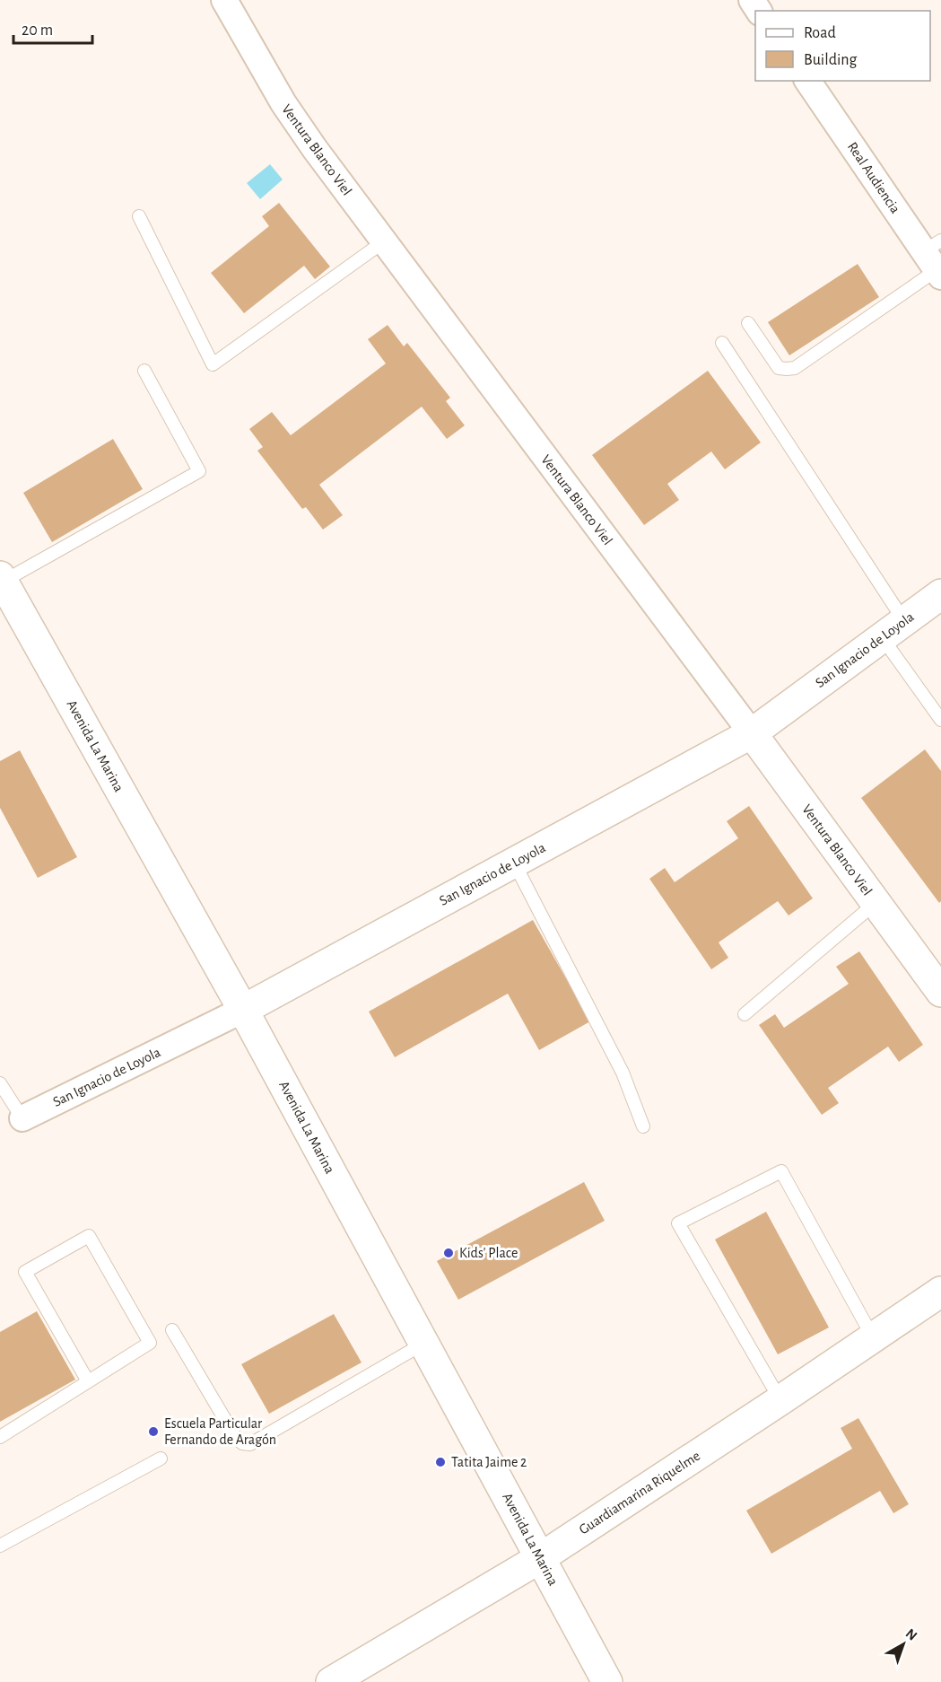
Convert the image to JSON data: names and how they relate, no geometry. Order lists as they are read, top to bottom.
{
  "streets": {
    "street": [
      "Ventura Blanco Viel",
      "Real Audiencia",
      "San Ignacio de Loyola",
      "Avenida La Marina",
      "Guardiamarina Riquelme"
    ]
  },
  "crossings": [
    ["Ventura Blanco Viel", "San Ignacio de Loyola"],
    ["San Ignacio de Loyola", "Avenida La Marina"],
    ["Avenida La Marina", "Guardiamarina Riquelme"]
  ],
  "places": ["Kids' Place", "Escuela Particular Fernando de Aragón", "Tatita Jaime 2"],
  "legend": ["Road", "Building"],
  "scale_bar": "20 m",
  "north": "top right"
}
